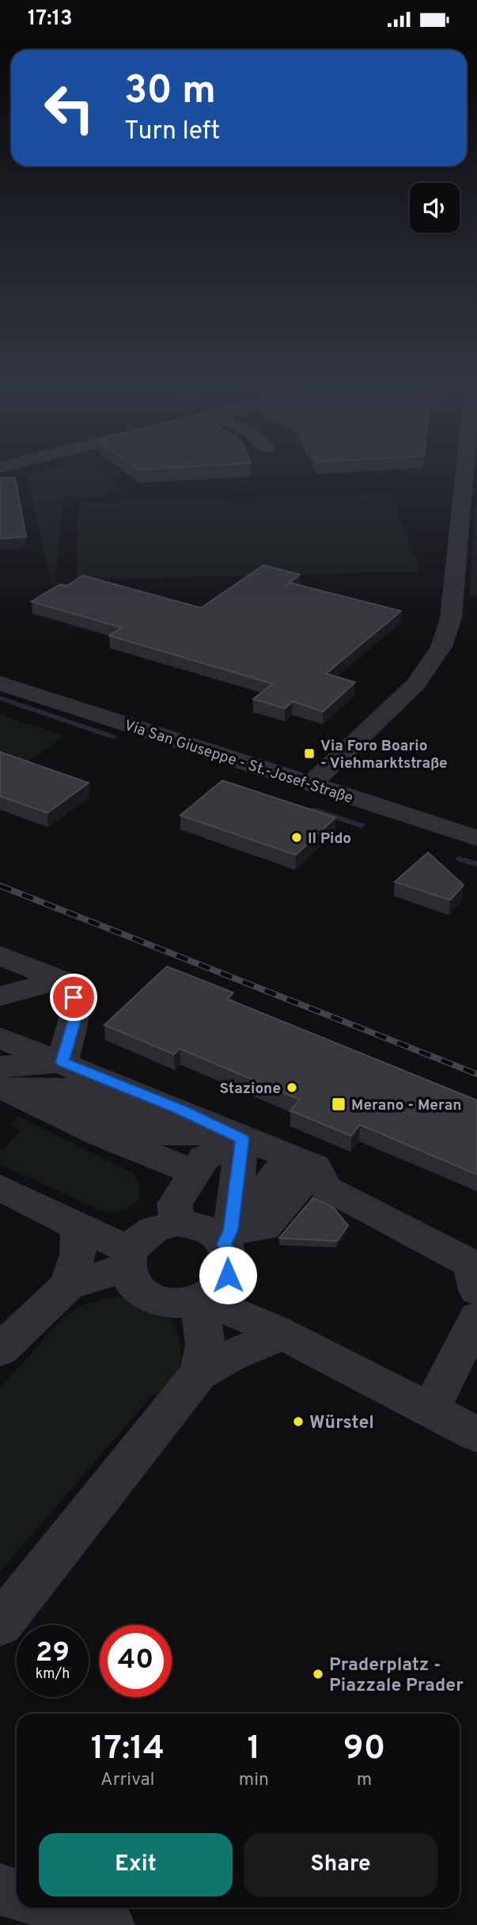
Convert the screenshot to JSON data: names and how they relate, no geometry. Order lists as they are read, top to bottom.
{
  "streets": {
    "street": ["Via San Giuseppe - St.-Josef-Straße"]
  },
  "places": {
    "transit": ["Via Foro Boario - Viehmarktstraße", "Merano - Meran"],
    "other": [
      "Il Pido",
      "Stazione",
      "Würstel",
      "Praderplatz - Piazzale Prader"
    ]
  },
  "page": {
    "status": "17:13",
    "turn": ["30 m", "Turn left"],
    "speed": "29 km/h",
    "limit": "40",
    "eta": [
      "17:14",
      "Arrival",
      "1",
      "min",
      "90",
      "m"
    ],
    "buttons": ["Exit", "Share"]
  }
}
